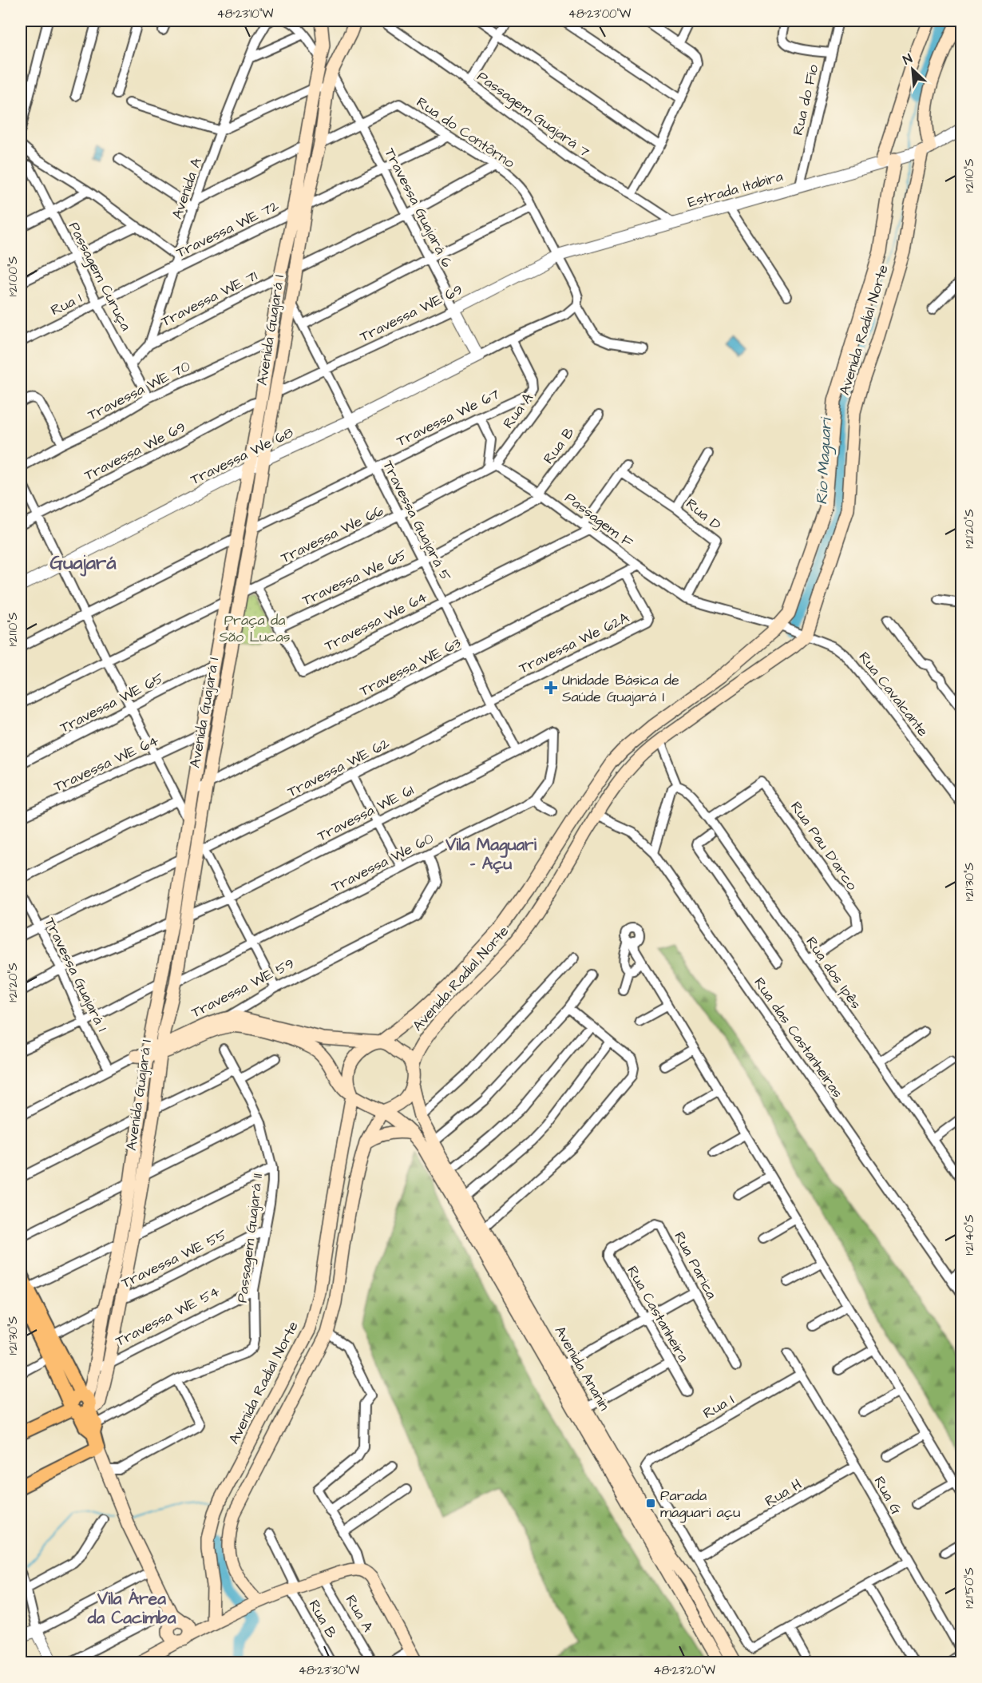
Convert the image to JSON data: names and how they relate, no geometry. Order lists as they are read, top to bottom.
{
  "streets": {
    "main road": [
      "Avenida Guajará I",
      "Avenida Radial Norte",
      "Travessa WE 59",
      "Avenida Ananin"
    ],
    "street": [
      "Rua do Fio",
      "Passagem Guajará 7",
      "Rua do Contôrno",
      "Avenida A",
      "Estrada Itabira",
      "Travessa Guajará 6",
      "Travessa WE 72",
      "Passagem Curuça",
      "Travessa WE 71",
      "Rua 1",
      "Travessa WE 69",
      "Travessa WE 70",
      "Rua A",
      "Travessa We 67",
      "Rua B",
      "Travessa We 69",
      "Travessa We 68",
      "Rua D",
      "Passagem F",
      "Travessa Guajará 5",
      "Travessa We 66",
      "Travessa We 65",
      "Travessa We 64",
      "Travessa We 62A",
      "Travessa WE 63",
      "Rua Cavalcante",
      "Travessa WE 65",
      "Travessa WE 64",
      "Travessa WE 62",
      "Travessa WE 61",
      "Rua Pau D'arco",
      "Travessa We 60",
      "Rua dos Ipês",
      "Travessa Guajará 1",
      "Rua das Castanheiras",
      "Passagem Guajará II",
      "Travessa WE 55",
      "Rua Parica",
      "Rua Castanheira",
      "Travessa WE 54",
      "Rua I",
      "Rua H",
      "Rua G"
    ]
  },
  "crossings": [
    ["Rua do Fio", "Estrada Itabira"],
    ["Passagem Guajará 7", "Estrada Itabira"],
    ["Rua do Contôrno", "Estrada Itabira"],
    ["Rua do Contôrno", "Travessa Guajará 6"],
    ["Rua do Contôrno", "Travessa WE 69"],
    ["Avenida A", "Travessa WE 72"],
    ["Avenida A", "Passagem Curuça"],
    ["Avenida A", "Travessa WE 71"],
    ["Avenida A", "Rua 1"],
    ["Estrada Itabira", "Travessa WE 69"],
    ["Estrada Itabira", "Avenida Radial Norte"],
    ["Travessa Guajará 6", "Travessa WE 69"],
    ["Travessa Guajará 6", "Avenida Guajará I"],
    ["Travessa Guajará 6", "Travessa We 68"],
    ["Travessa WE 72", "Rua 1"],
    ["Travessa WE 72", "Avenida Guajará I"],
    ["Passagem Curuça", "Rua 1"],
    ["Passagem Curuça", "Travessa WE 70"],
    ["Travessa WE 71", "Avenida Guajará I"],
    ["Travessa WE 69", "Avenida Guajará I"],
    ["Travessa WE 69", "Travessa Guajará 5"],
    ["Avenida Guajará I", "Travessa WE 70"],
    ["Avenida Guajará I", "Travessa We 67"],
    ["Avenida Guajará I", "Travessa We 69"],
    ["Avenida Guajará I", "Travessa We 68"],
    ["Avenida Guajará I", "Travessa Guajará 5"],
    ["Avenida Guajará I", "Travessa We 66"],
    ["Avenida Guajará I", "Travessa WE 63"],
    ["Avenida Guajará I", "Travessa WE 65"],
    ["Avenida Guajará I", "Travessa WE 64"],
    ["Avenida Guajará I", "Travessa WE 62"],
    ["Avenida Guajará I", "Travessa WE 61"],
    ["Avenida Guajará I", "Travessa We 60"],
    ["Avenida Guajará I", "Travessa WE 59"],
    ["Avenida Guajará I", "Travessa WE 55"],
    ["Avenida Guajará I", "Travessa WE 54"],
    ["Avenida Radial Norte", "Rua Cavalcante"],
    ["Avenida Radial Norte", "Rua das Castanheiras"],
    ["Avenida Radial Norte", "Avenida Ananin"],
    ["Rua A", "Passagem F"],
    ["Travessa We 67", "Travessa Guajará 5"],
    ["Rua B", "Passagem F"],
    ["Rua B", "Travessa We 65"],
    ["Travessa We 68", "Travessa Guajará 5"],
    ["Rua D", "Passagem F"],
    ["Rua D", "Rua Cavalcante"],
    ["Passagem F", "Travessa We 65"],
    ["Passagem F", "Travessa We 64"],
    ["Passagem F", "Travessa WE 63"],
    ["Passagem F", "Rua Cavalcante"],
    ["Travessa Guajará 5", "Travessa We 66"],
    ["Travessa Guajará 5", "Travessa We 65"],
    ["Travessa Guajará 5", "Travessa We 64"],
    ["Travessa Guajará 5", "Travessa We 62A"],
    ["Travessa Guajará 5", "Travessa WE 63"],
    ["Travessa Guajará 5", "Travessa WE 62"],
    ["Travessa Guajará 5", "Travessa WE 61"],
    ["Travessa We 65", "Travessa We 64"],
    ["Travessa We 62A", "Travessa WE 63"],
    ["Travessa We 62A", "Travessa WE 62"],
    ["Travessa WE 61", "Travessa We 60"],
    ["Rua Pau D'arco", "Rua dos Ipês"],
    ["Travessa We 60", "Travessa WE 59"],
    ["Passagem Guajará II", "Travessa WE 55"],
    ["Passagem Guajará II", "Travessa WE 54"],
    ["Rua Parica", "Rua Castanheira"],
    ["Rua I", "Rua H"],
    ["Rua I", "Rua G"],
    ["Rua H", "Rua G"]
  ],
  "districts": ["Guajará", "Vila Maguari - Açu", "Vila Área da Cacimba"],
  "water": ["Rio Maguari"],
  "parks": ["Praça da São Lucas"],
  "places": {
    "health": ["Unidade Básica de Saúde Guajará I"],
    "transit": ["Parada maguari açu"]
  },
  "north": "top left",
  "coordinates": [
    "48°23'10\"W",
    "48°23'00\"W",
    "1°21'10\"S",
    "1°21'00\"S",
    "1°21'20\"S",
    "1°21'30\"S",
    "1°21'40\"S",
    "1°21'50\"S",
    "48°23'30\"W",
    "48°23'20\"W"
  ]
}
